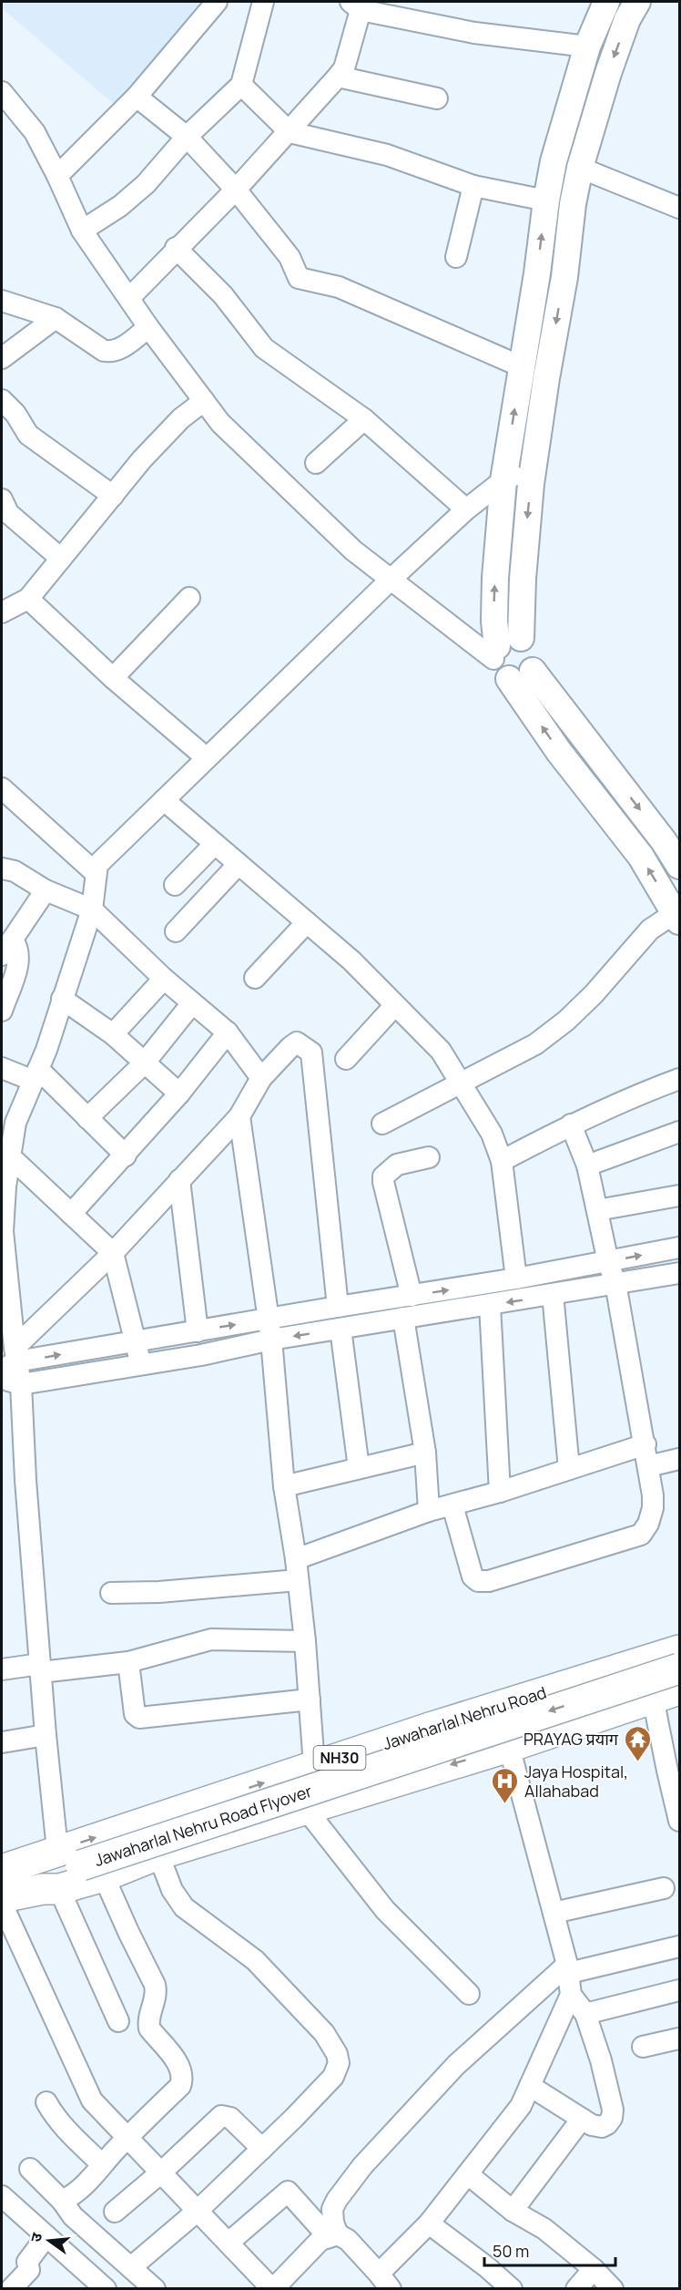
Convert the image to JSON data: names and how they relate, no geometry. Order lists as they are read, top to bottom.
{
  "streets": {
    "highway": ["Jawaharlal Nehru Road", "NH30", "Jawaharlal Nehru Road Flyover"]
  },
  "crossings": [
    ["Jawaharlal Nehru Road", "Jawaharlal Nehru Road Flyover"]
  ],
  "one_way": ["Jawaharlal Nehru Road Flyover"],
  "places": {
    "temple": ["PRAYAG प्रयाग"],
    "hospital": ["Jaya Hospital, Allahabad"]
  },
  "scale_bar": "50 m",
  "north": "left"
}
